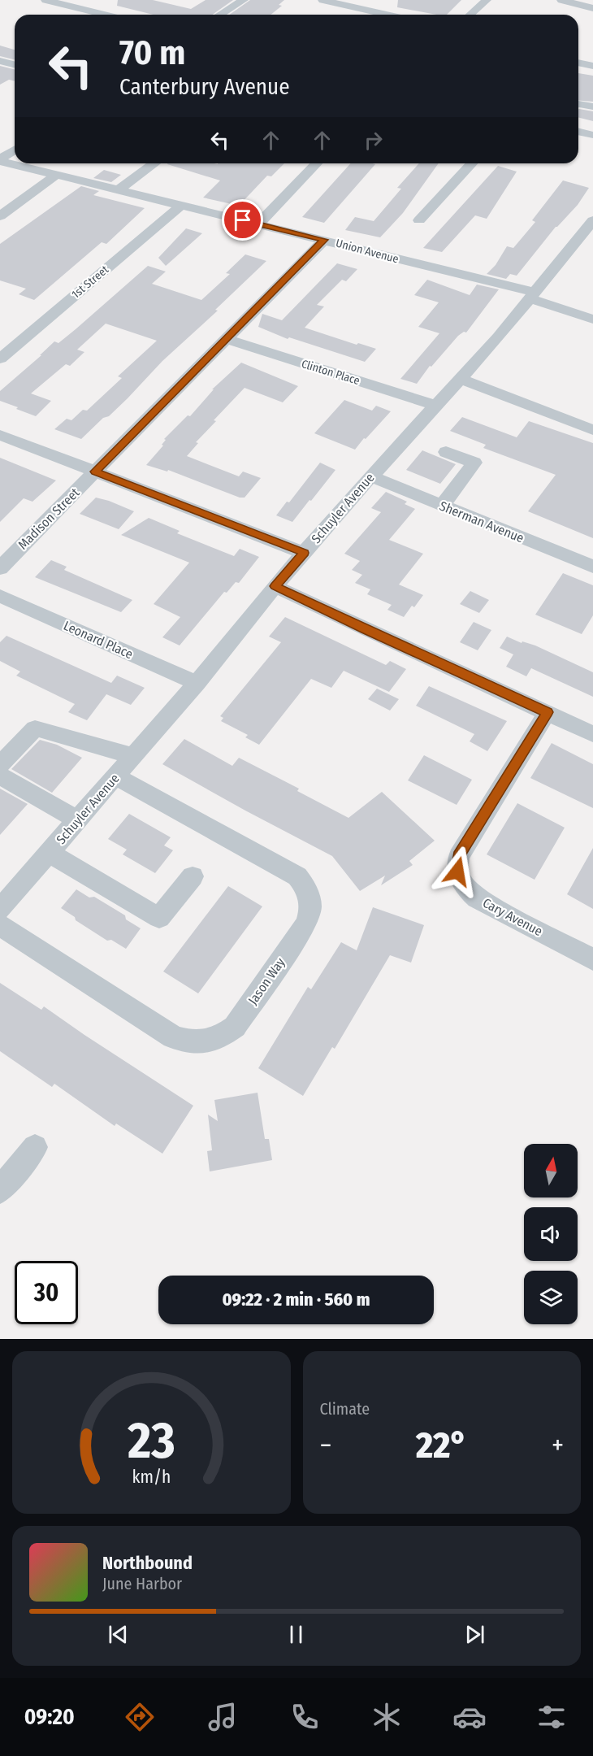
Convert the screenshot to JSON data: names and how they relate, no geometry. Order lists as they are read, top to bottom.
{
  "streets": {
    "street": [
      "Union Avenue",
      "1st Street",
      "Clinton Place",
      "Schuyler Avenue",
      "Madison Street",
      "Sherman Avenue",
      "Leonard Place",
      "Cary Avenue",
      "Jason Way"
    ]
  },
  "crossings": [
    ["Union Avenue", "1st Street"],
    ["Union Avenue", "Schuyler Avenue"],
    ["Union Avenue", "Madison Street"],
    ["Clinton Place", "Schuyler Avenue"],
    ["Clinton Place", "Madison Street"],
    ["Schuyler Avenue", "Sherman Avenue"],
    ["Schuyler Avenue", "Leonard Place"],
    ["Schuyler Avenue", "Jason Way"]
  ],
  "north": "top",
  "page": {
    "turn": ["70 m", "Canterbury Avenue"],
    "limit": "30",
    "trip": "09:22 · 2 min · 560 m",
    "tile": "Climate",
    "heat": ["−", "22°", "+"],
    "song": ["Northbound", "June Harbor"],
    "tabs": "09:20",
    "gauge": ["23", "km/h"]
  }
}
